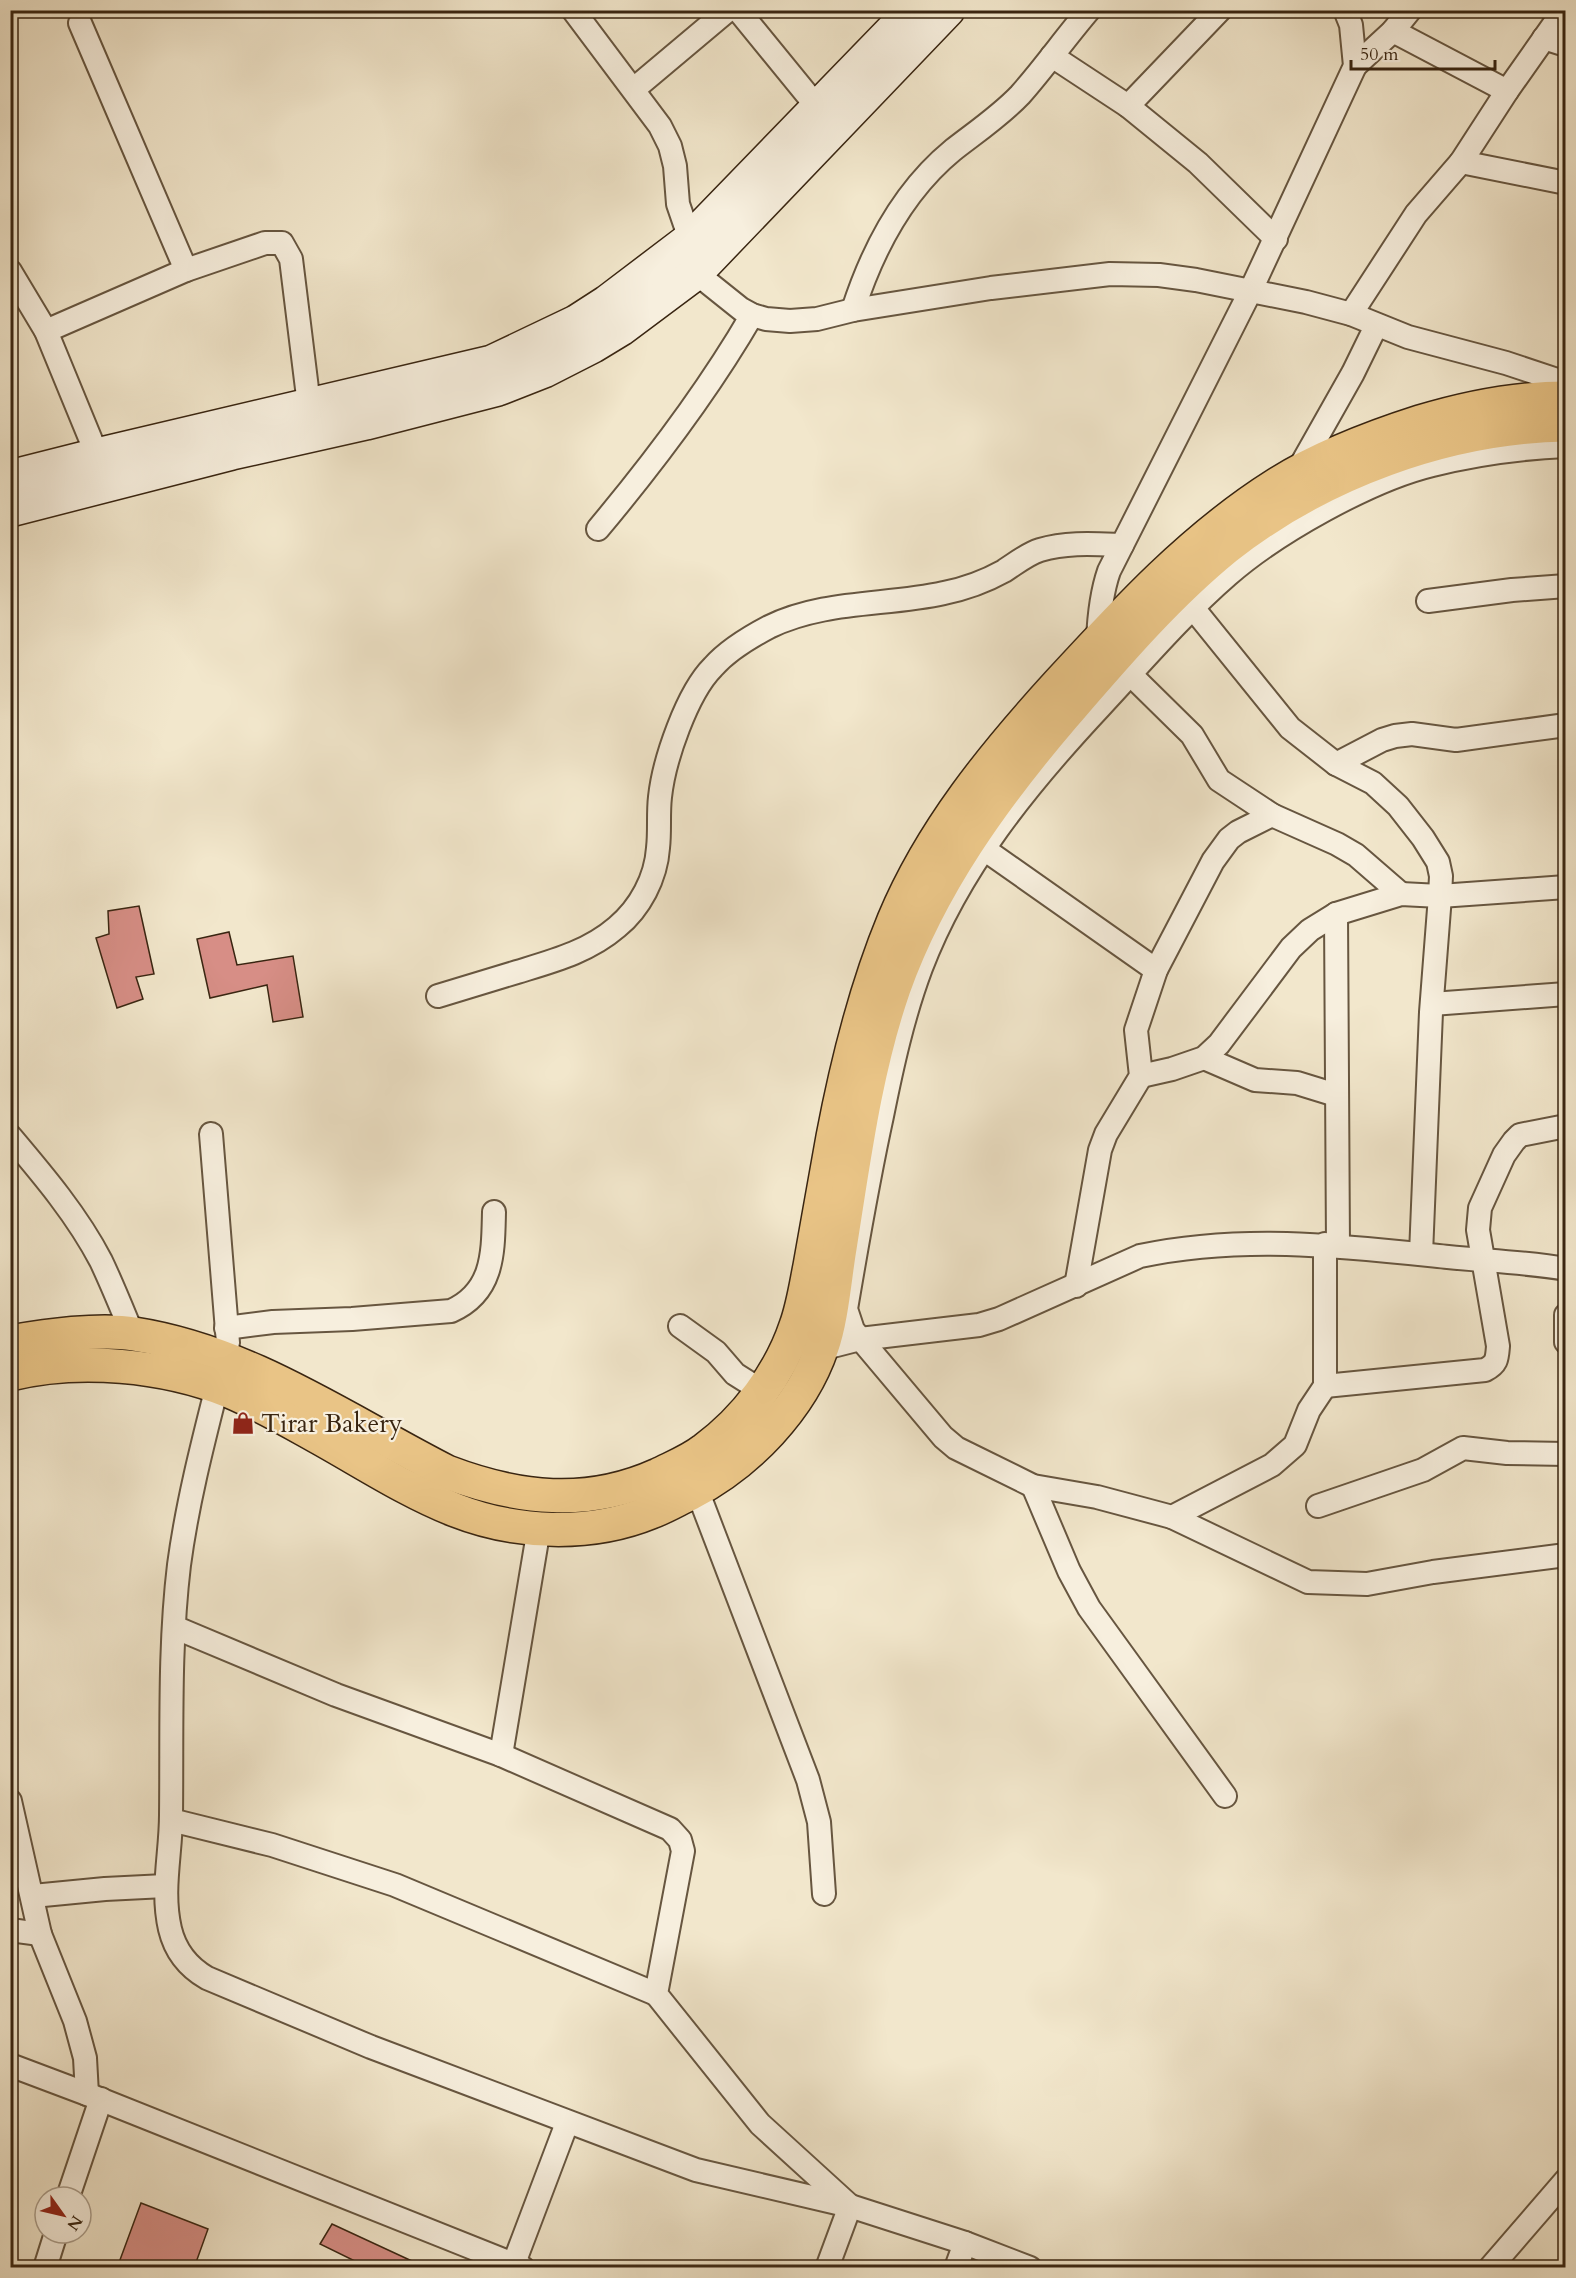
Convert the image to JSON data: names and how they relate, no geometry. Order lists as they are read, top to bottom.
{
  "places": {
    "shop": ["Tirar Bakery"]
  },
  "scale_bar": "50 m",
  "north": "bottom right"
}
